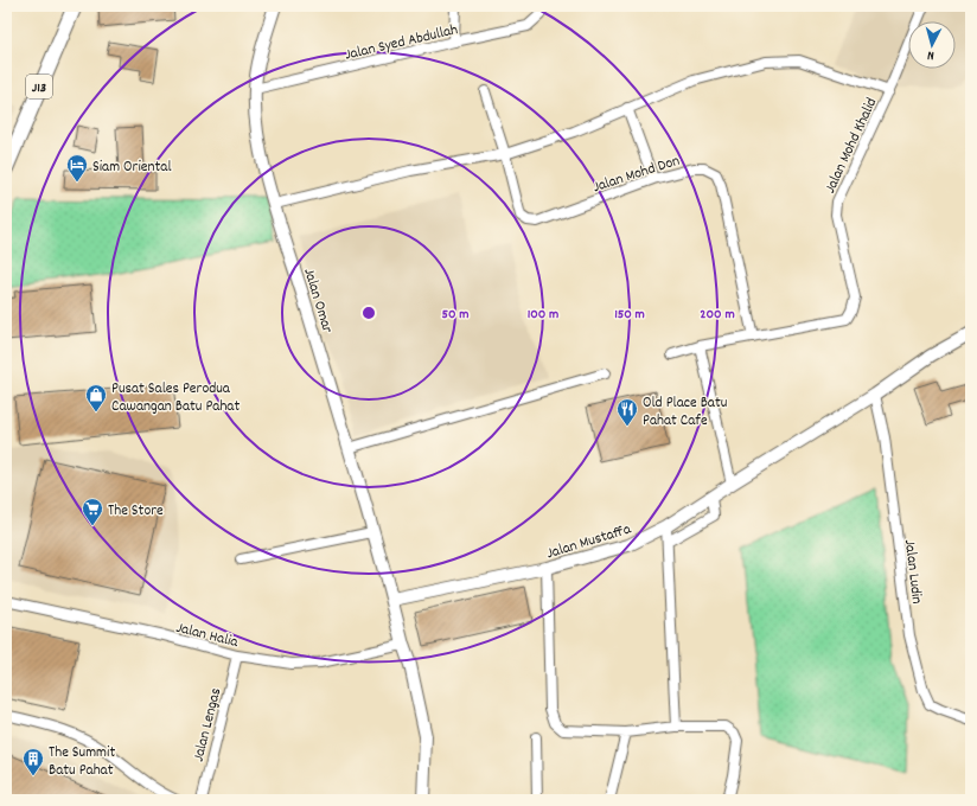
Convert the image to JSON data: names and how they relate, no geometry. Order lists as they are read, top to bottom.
{
  "streets": {
    "main road": ["J13"],
    "street": [
      "Jalan Syed Abdullah",
      "Jalan Mohd Khalid",
      "Jalan Mohd Don",
      "Jalan Omar",
      "Jalan Mustaffa",
      "Jalan Ludin",
      "Jalan Halia",
      "Jalan Lengas"
    ]
  },
  "crossings": [
    ["Jalan Syed Abdullah", "Jalan Omar"],
    ["Jalan Mohd Khalid", "Jalan Mohd Don"],
    ["Jalan Omar", "Jalan Mustaffa"],
    ["Jalan Mustaffa", "Jalan Ludin"],
    ["Jalan Halia", "Jalan Lengas"]
  ],
  "places": {
    "hotel": ["Siam Oriental"],
    "shop": ["Pusat Sales Perodua Cawangan Batu Pahat"],
    "restaurant": ["Old Place Batu Pahat Cafe"],
    "supermarket": ["The Store"],
    "building": ["The Summit Batu Pahat"]
  },
  "north": "bottom",
  "rings": [
    "50 m",
    "100 m",
    "150 m",
    "200 m"
  ]
}
